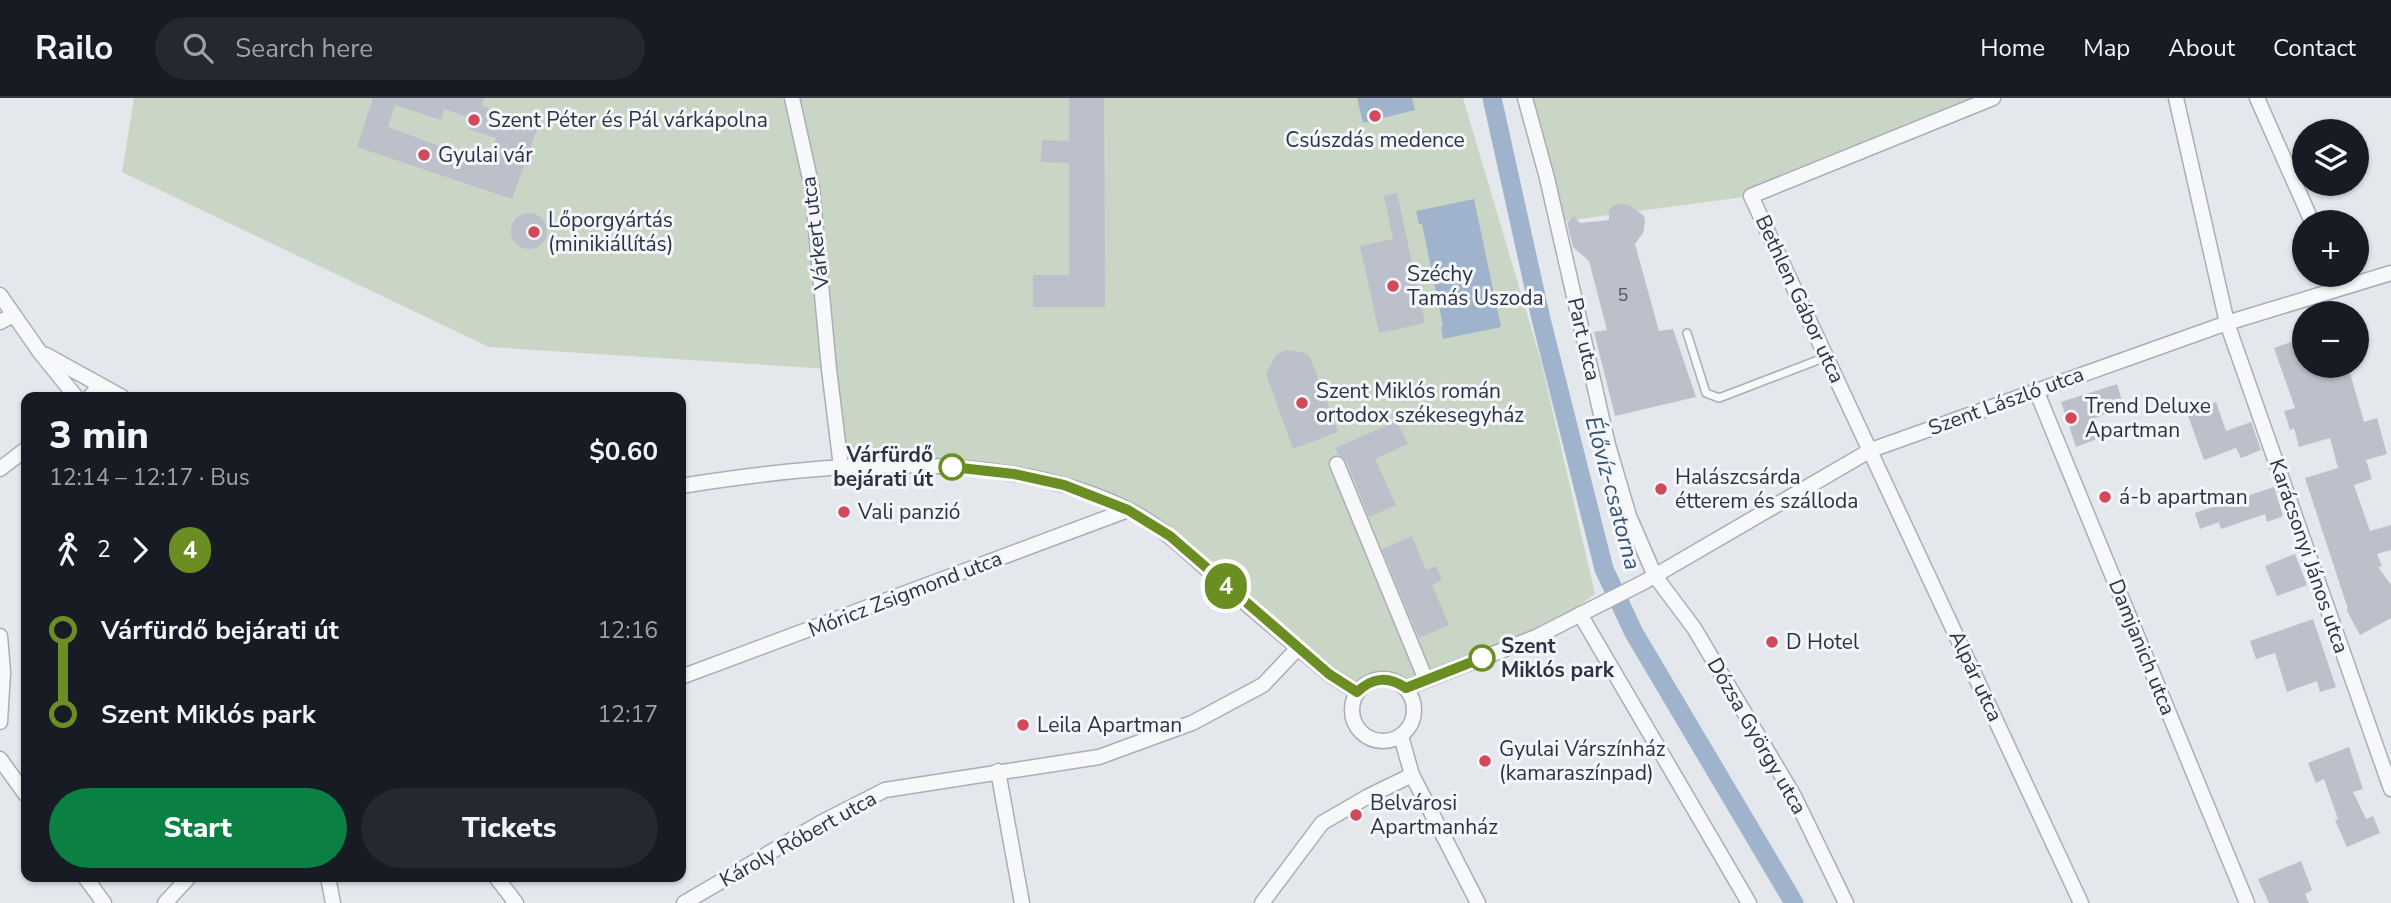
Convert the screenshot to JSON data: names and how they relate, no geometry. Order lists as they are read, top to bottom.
{
  "streets": {
    "street": [
      "Várkert utca",
      "Bethlen Gábor utca",
      "Part utca",
      "Szent László utca",
      "Karácsonyi János utca",
      "Móricz Zsigmond utca",
      "Damjanich utca",
      "Alpár utca",
      "Dózsa György utca",
      "Károly Róbert utca"
    ]
  },
  "crossings": [
    ["Bethlen Gábor utca", "Szent László utca"],
    ["Bethlen Gábor utca", "Alpár utca"],
    ["Part utca", "Szent László utca"],
    ["Part utca", "Dózsa György utca"],
    ["Szent László utca", "Karácsonyi János utca"],
    ["Szent László utca", "Damjanich utca"],
    ["Szent László utca", "Alpár utca"],
    ["Szent László utca", "Dózsa György utca"]
  ],
  "water": ["Élővíz-csatorna"],
  "places": [
    "Csúszdás medence",
    "Szent Péter és Pál várkápolna",
    "Gyulai vár",
    "Lőporgyártás (minikiállítás)",
    "Széchy Tamás Uszoda",
    "Szent Miklós román ortodox székesegyház",
    "Trend Deluxe Apartman",
    "Várfürdő bejárati út",
    "Halászcsárda étterem és szálloda",
    "á-b apartman",
    "Vali panzió",
    "D Hotel",
    "Szent Miklós park",
    "Leila Apartman",
    "Gyulai Várszínház (kamaraszínpad)",
    "Belvárosi Apartmanház"
  ],
  "lines": ["bus line 4"],
  "house_numbers": ["5"],
  "page": {
    "header": "Railo",
    "search": "Search here",
    "nav": [
      "Home",
      "Map",
      "About",
      "Contact"
    ],
    "on_map": "4",
    "map_buttons": ["+", "−"],
    "heading": ["3 min", "12:14 – 12:17 · Bus", "$0.60"],
    "legs": ["2", "4"],
    "list": [
      {
        "name": "Várfürdő bejárati út",
        "value": "12:16"
      },
      {
        "name": "Szent Miklós park",
        "value": "12:17"
      }
    ],
    "buttons": ["Start", "Tickets"]
  }
}
